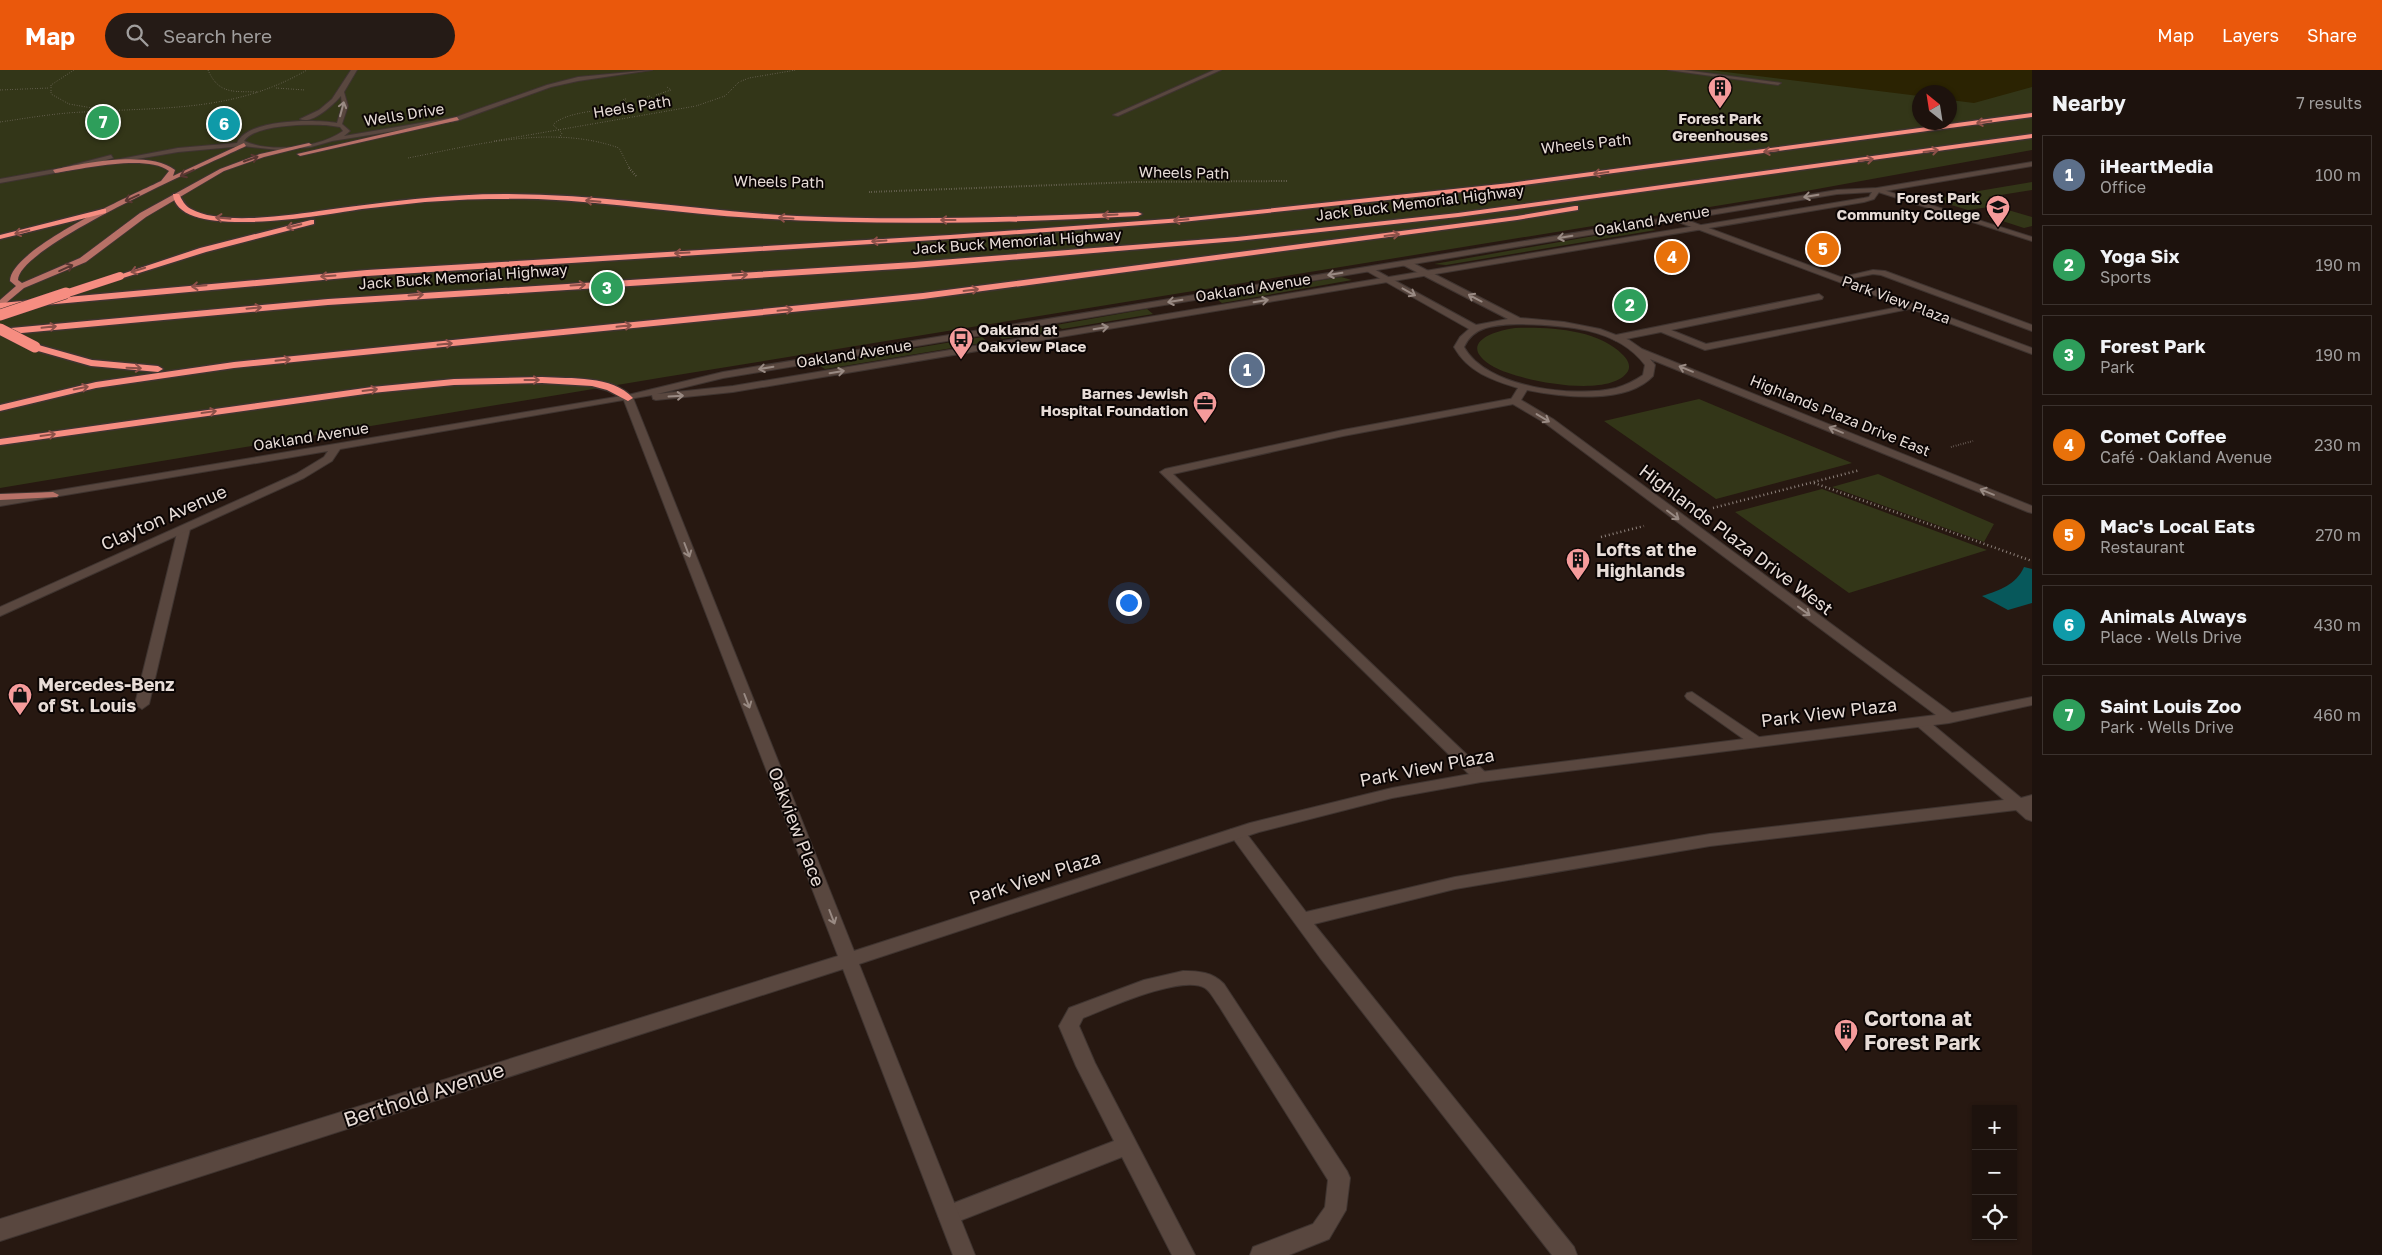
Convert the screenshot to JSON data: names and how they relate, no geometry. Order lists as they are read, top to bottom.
{
  "streets": {
    "highway": ["Jack Buck Memorial Highway"],
    "street": [
      "Wells Drive",
      "Oakland Avenue",
      "Park View Plaza",
      "Highlands Plaza Drive East",
      "Clayton Avenue",
      "Highlands Plaza Drive West",
      "Oakview Place",
      "Berthold Avenue"
    ],
    "path": ["Heels Path", "Wheels Path"]
  },
  "crossings": [
    ["Oakland Avenue", "Park View Plaza"],
    ["Oakland Avenue", "Clayton Avenue"],
    ["Oakland Avenue", "Oakview Place"],
    ["Park View Plaza", "Highlands Plaza Drive West"],
    ["Park View Plaza", "Oakview Place"],
    ["Park View Plaza", "Berthold Avenue"],
    ["Oakview Place", "Berthold Avenue"]
  ],
  "one_way": ["Highlands Plaza Drive East", "Highlands Plaza Drive West", "Oakview Place"],
  "places": {
    "building": ["Forest Park Greenhouses", "Lofts at the Highlands", "Cortona at Forest Park"],
    "school or university": ["Forest Park Community College"],
    "bus stop": ["Oakland at Oakview Place"],
    "office": ["Barnes Jewish Hospital Foundation"],
    "shop": ["Mercedes-Benz of St. Louis"]
  },
  "north": "top left",
  "page": {
    "header": "Map",
    "search": "Search here",
    "nav": ["Map", "Layers", "Share"],
    "heading": ["Nearby", "7 results"],
    "pins": [
      "7",
      "6",
      "5",
      "4",
      "3",
      "2",
      "1"
    ],
    "list": [
      {
        "mark": "1",
        "name": "iHeartMedia",
        "note": "Office",
        "value": "100 m"
      },
      {
        "mark": "2",
        "name": "Yoga Six",
        "note": "Sports",
        "value": "190 m"
      },
      {
        "mark": "3",
        "name": "Forest Park",
        "note": "Park",
        "value": "190 m"
      },
      {
        "mark": "4",
        "name": "Comet Coffee",
        "note": "Café · Oakland Avenue",
        "value": "230 m"
      },
      {
        "mark": "5",
        "name": "Mac's Local Eats",
        "note": "Restaurant",
        "value": "270 m"
      },
      {
        "mark": "6",
        "name": "Animals Always",
        "note": "Place · Wells Drive",
        "value": "430 m"
      },
      {
        "mark": "7",
        "name": "Saint Louis Zoo",
        "note": "Park · Wells Drive",
        "value": "460 m"
      }
    ],
    "map_buttons": ["+", "−"]
  }
}
